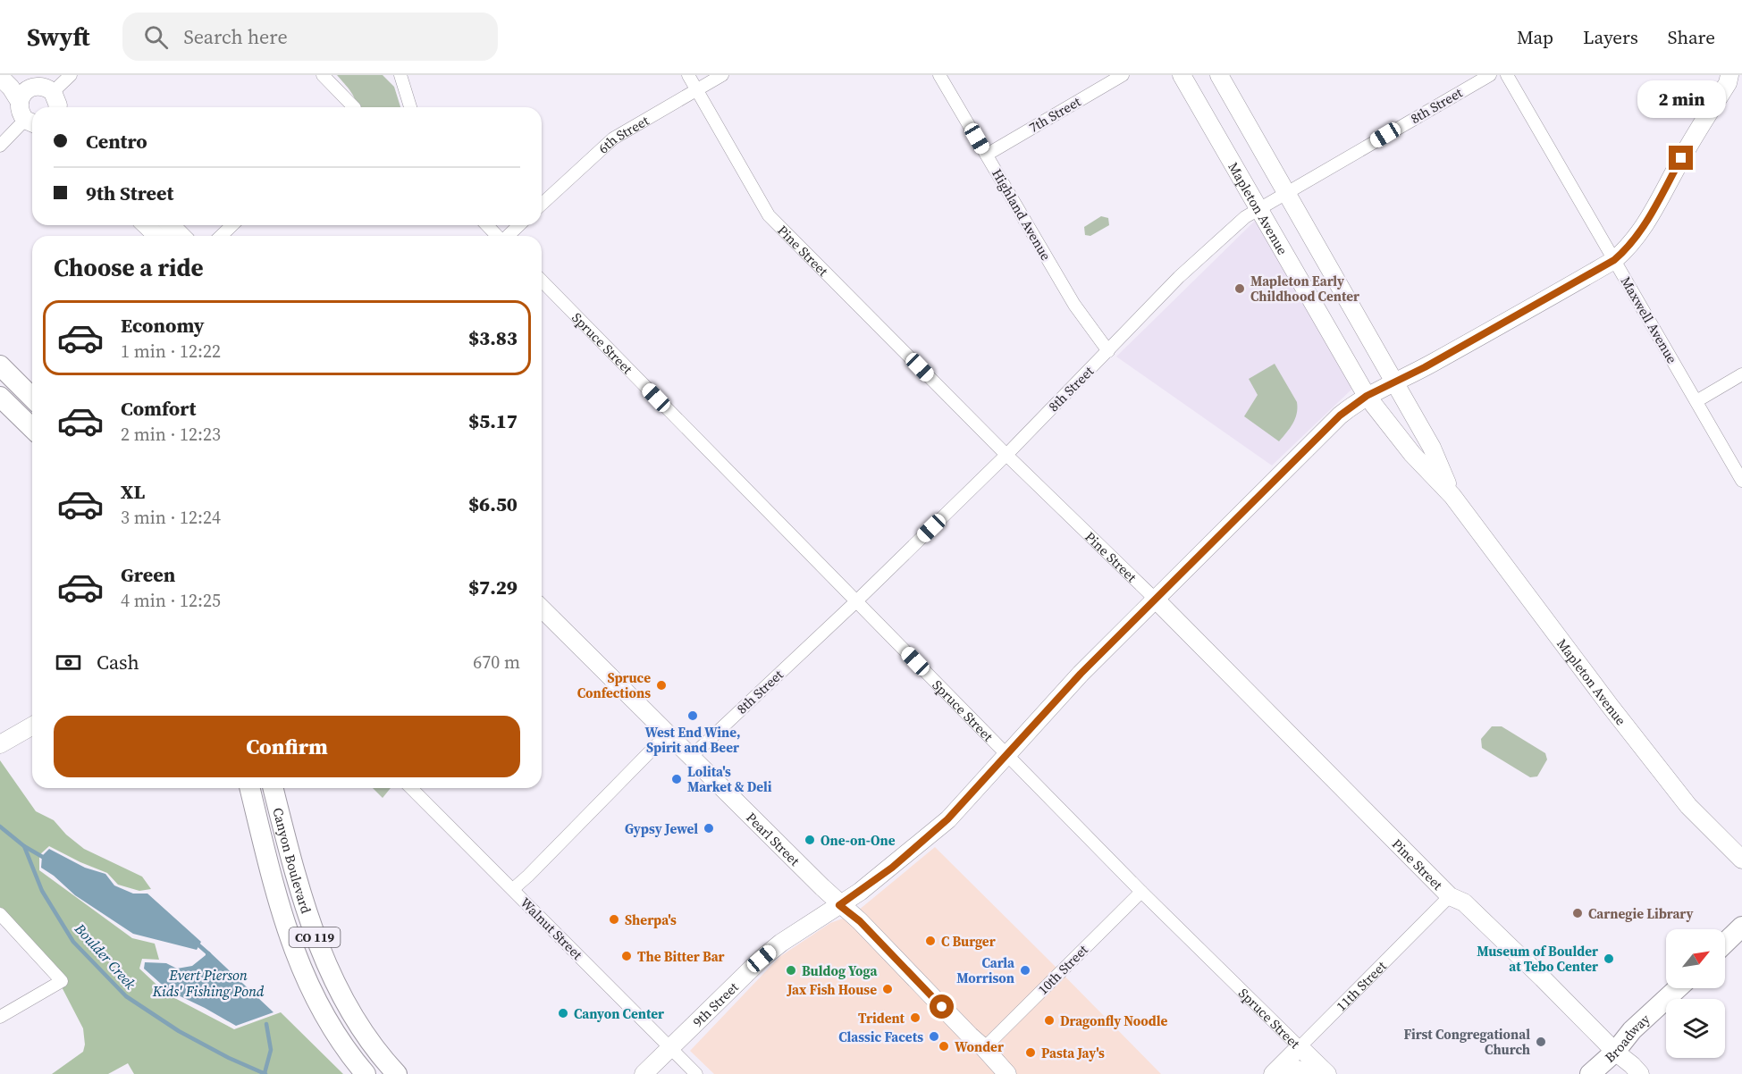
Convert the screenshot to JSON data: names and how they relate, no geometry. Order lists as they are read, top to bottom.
{
  "streets": {
    "main road": ["Canyon Boulevard", "CO 119", "Broadway"],
    "street": [
      "8th Street",
      "7th Street",
      "6th Street",
      "Mapleton Avenue",
      "Highland Avenue",
      "Pine Street",
      "Maxwell Avenue",
      "Spruce Street",
      "Pearl Street",
      "Walnut Street",
      "10th Street",
      "11th Street",
      "9th Street"
    ]
  },
  "crossings": [
    ["8th Street", "Mapleton Avenue"],
    ["8th Street", "Highland Avenue"],
    ["8th Street", "Pine Street"],
    ["8th Street", "Spruce Street"],
    ["8th Street", "Pearl Street"],
    ["7th Street", "Highland Avenue"],
    ["6th Street", "Pine Street"],
    ["Mapleton Avenue", "9th Street"],
    ["Pine Street", "11th Street"],
    ["Pine Street", "9th Street"],
    ["Pine Street", "Broadway"],
    ["Maxwell Avenue", "9th Street"],
    ["Spruce Street", "10th Street"],
    ["Spruce Street", "11th Street"],
    ["Spruce Street", "9th Street"],
    ["Pearl Street", "10th Street"],
    ["Pearl Street", "9th Street"],
    ["Walnut Street", "9th Street"]
  ],
  "water": ["Boulder Creek", "Evert Pierson Kids' Fishing Pond"],
  "places": [
    "Mapleton Early Childhood Center",
    "Spruce Confections",
    "West End Wine, Spirit and Beer",
    "Lolita's Market & Deli",
    "Gypsy Jewel",
    "One-on-One",
    "Carnegie Library",
    "Sherpa's",
    "C Burger",
    "The Bitter Bar",
    "Museum of Boulder at Tebo Center",
    "Buldog Yoga",
    "Carla Morrison",
    "Jax Fish House",
    "Canyon Center",
    "Trident",
    "Dragonfly Noodle",
    "Classic Facets",
    "First Congregational Church",
    "Wonder",
    "Pasta Jay's"
  ],
  "north": "top right",
  "page": {
    "header": "Swyft",
    "search": "Search here",
    "nav": ["Map", "Layers", "Share"],
    "bubble": "2 min",
    "banner": ["Centro", "9th Street"],
    "heading": "Choose a ride",
    "list": [
      {
        "name": "Economy",
        "note": "1 min · 12:22",
        "value": "$3.83"
      },
      {
        "name": "Comfort",
        "note": "2 min · 12:23",
        "value": "$5.17"
      },
      {
        "name": "XL",
        "note": "3 min · 12:24",
        "value": "$6.50"
      },
      {
        "name": "Green",
        "note": "4 min · 12:25",
        "value": "$7.29"
      }
    ],
    "pay": ["Cash", "670 m"],
    "buttons": "Confirm"
  }
}
